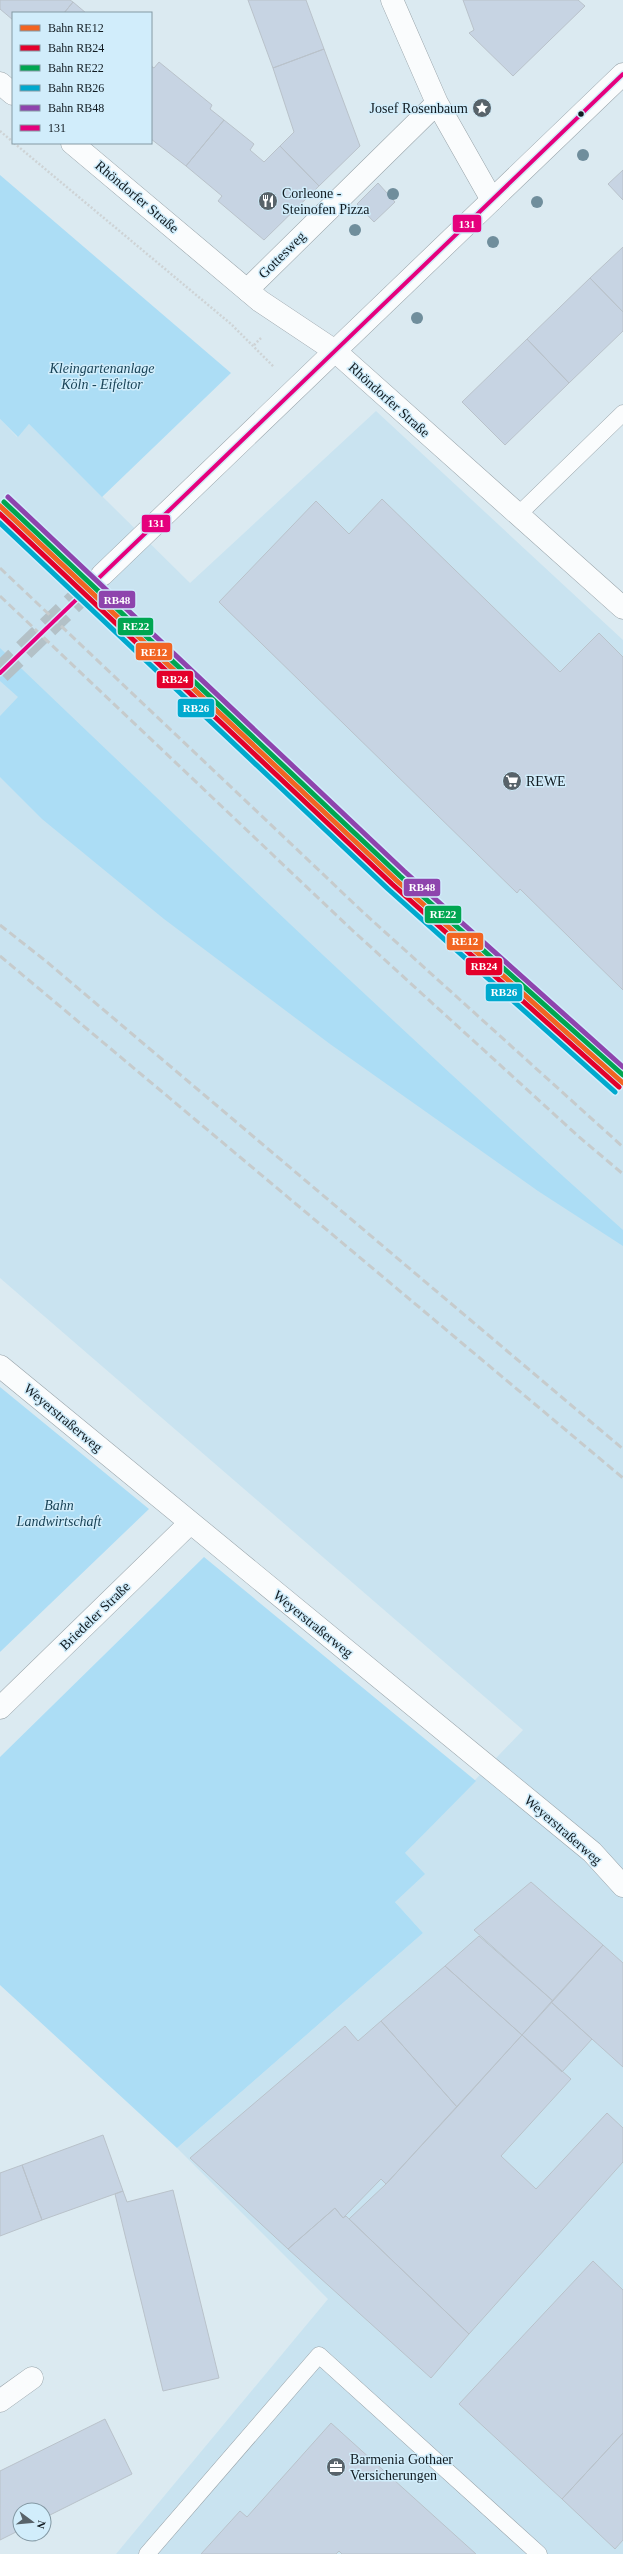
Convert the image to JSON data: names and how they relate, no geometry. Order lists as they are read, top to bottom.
{
  "streets": {
    "street": [
      "Rhöndorfer Straße",
      "Gottesweg",
      "Weyerstraßerweg",
      "Briedeler Straße"
    ]
  },
  "crossings": [
    ["Rhöndorfer Straße", "Gottesweg"],
    ["Weyerstraßerweg", "Briedeler Straße"]
  ],
  "parks": ["Kleingartenanlage Köln - Eifeltor", "Bahn Landwirtschaft"],
  "places": {
    "place": ["Josef Rosenbaum"],
    "restaurant": ["Corleone - Steinofen Pizza"],
    "supermarket": ["REWE"],
    "office": ["Barmenia Gothaer Versicherungen"]
  },
  "lines": [
    "transit line 131",
    "rail line RB48",
    "rail line RE22",
    "rail line RE12",
    "rail line RB24",
    "rail line RB26"
  ],
  "legend": [
    "Bahn RE12",
    "Bahn RB24",
    "Bahn RE22",
    "Bahn RB26",
    "Bahn RB48",
    "131"
  ],
  "north": "right"
}
